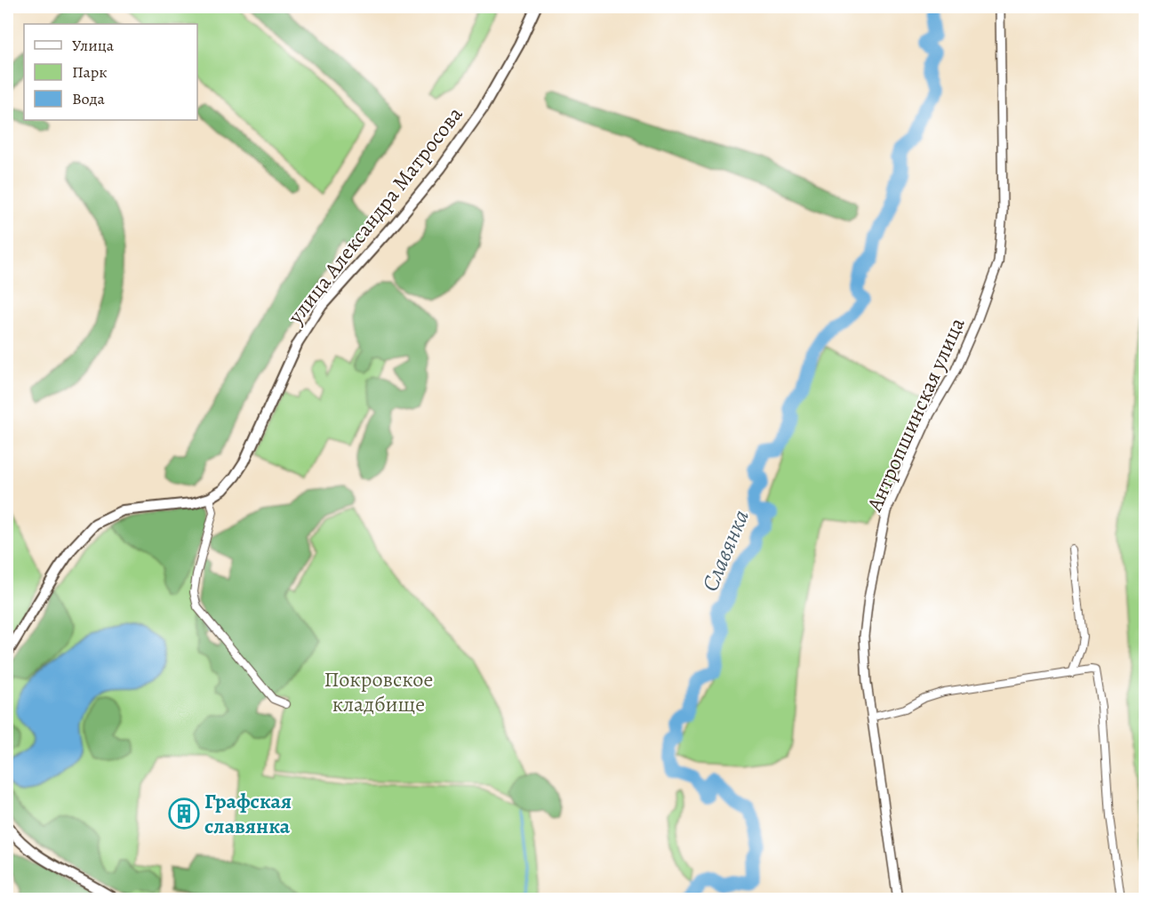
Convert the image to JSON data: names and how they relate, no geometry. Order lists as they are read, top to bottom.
{
  "streets": {
    "main road": ["улица Александра Матросова"],
    "street": ["Антропшинская улица"]
  },
  "water": ["Славянка"],
  "parks": ["Покровское кладбище"],
  "places": {
    "building": ["Графская славянка"]
  },
  "legend": ["Улица", "Парк", "Вода"]
}
